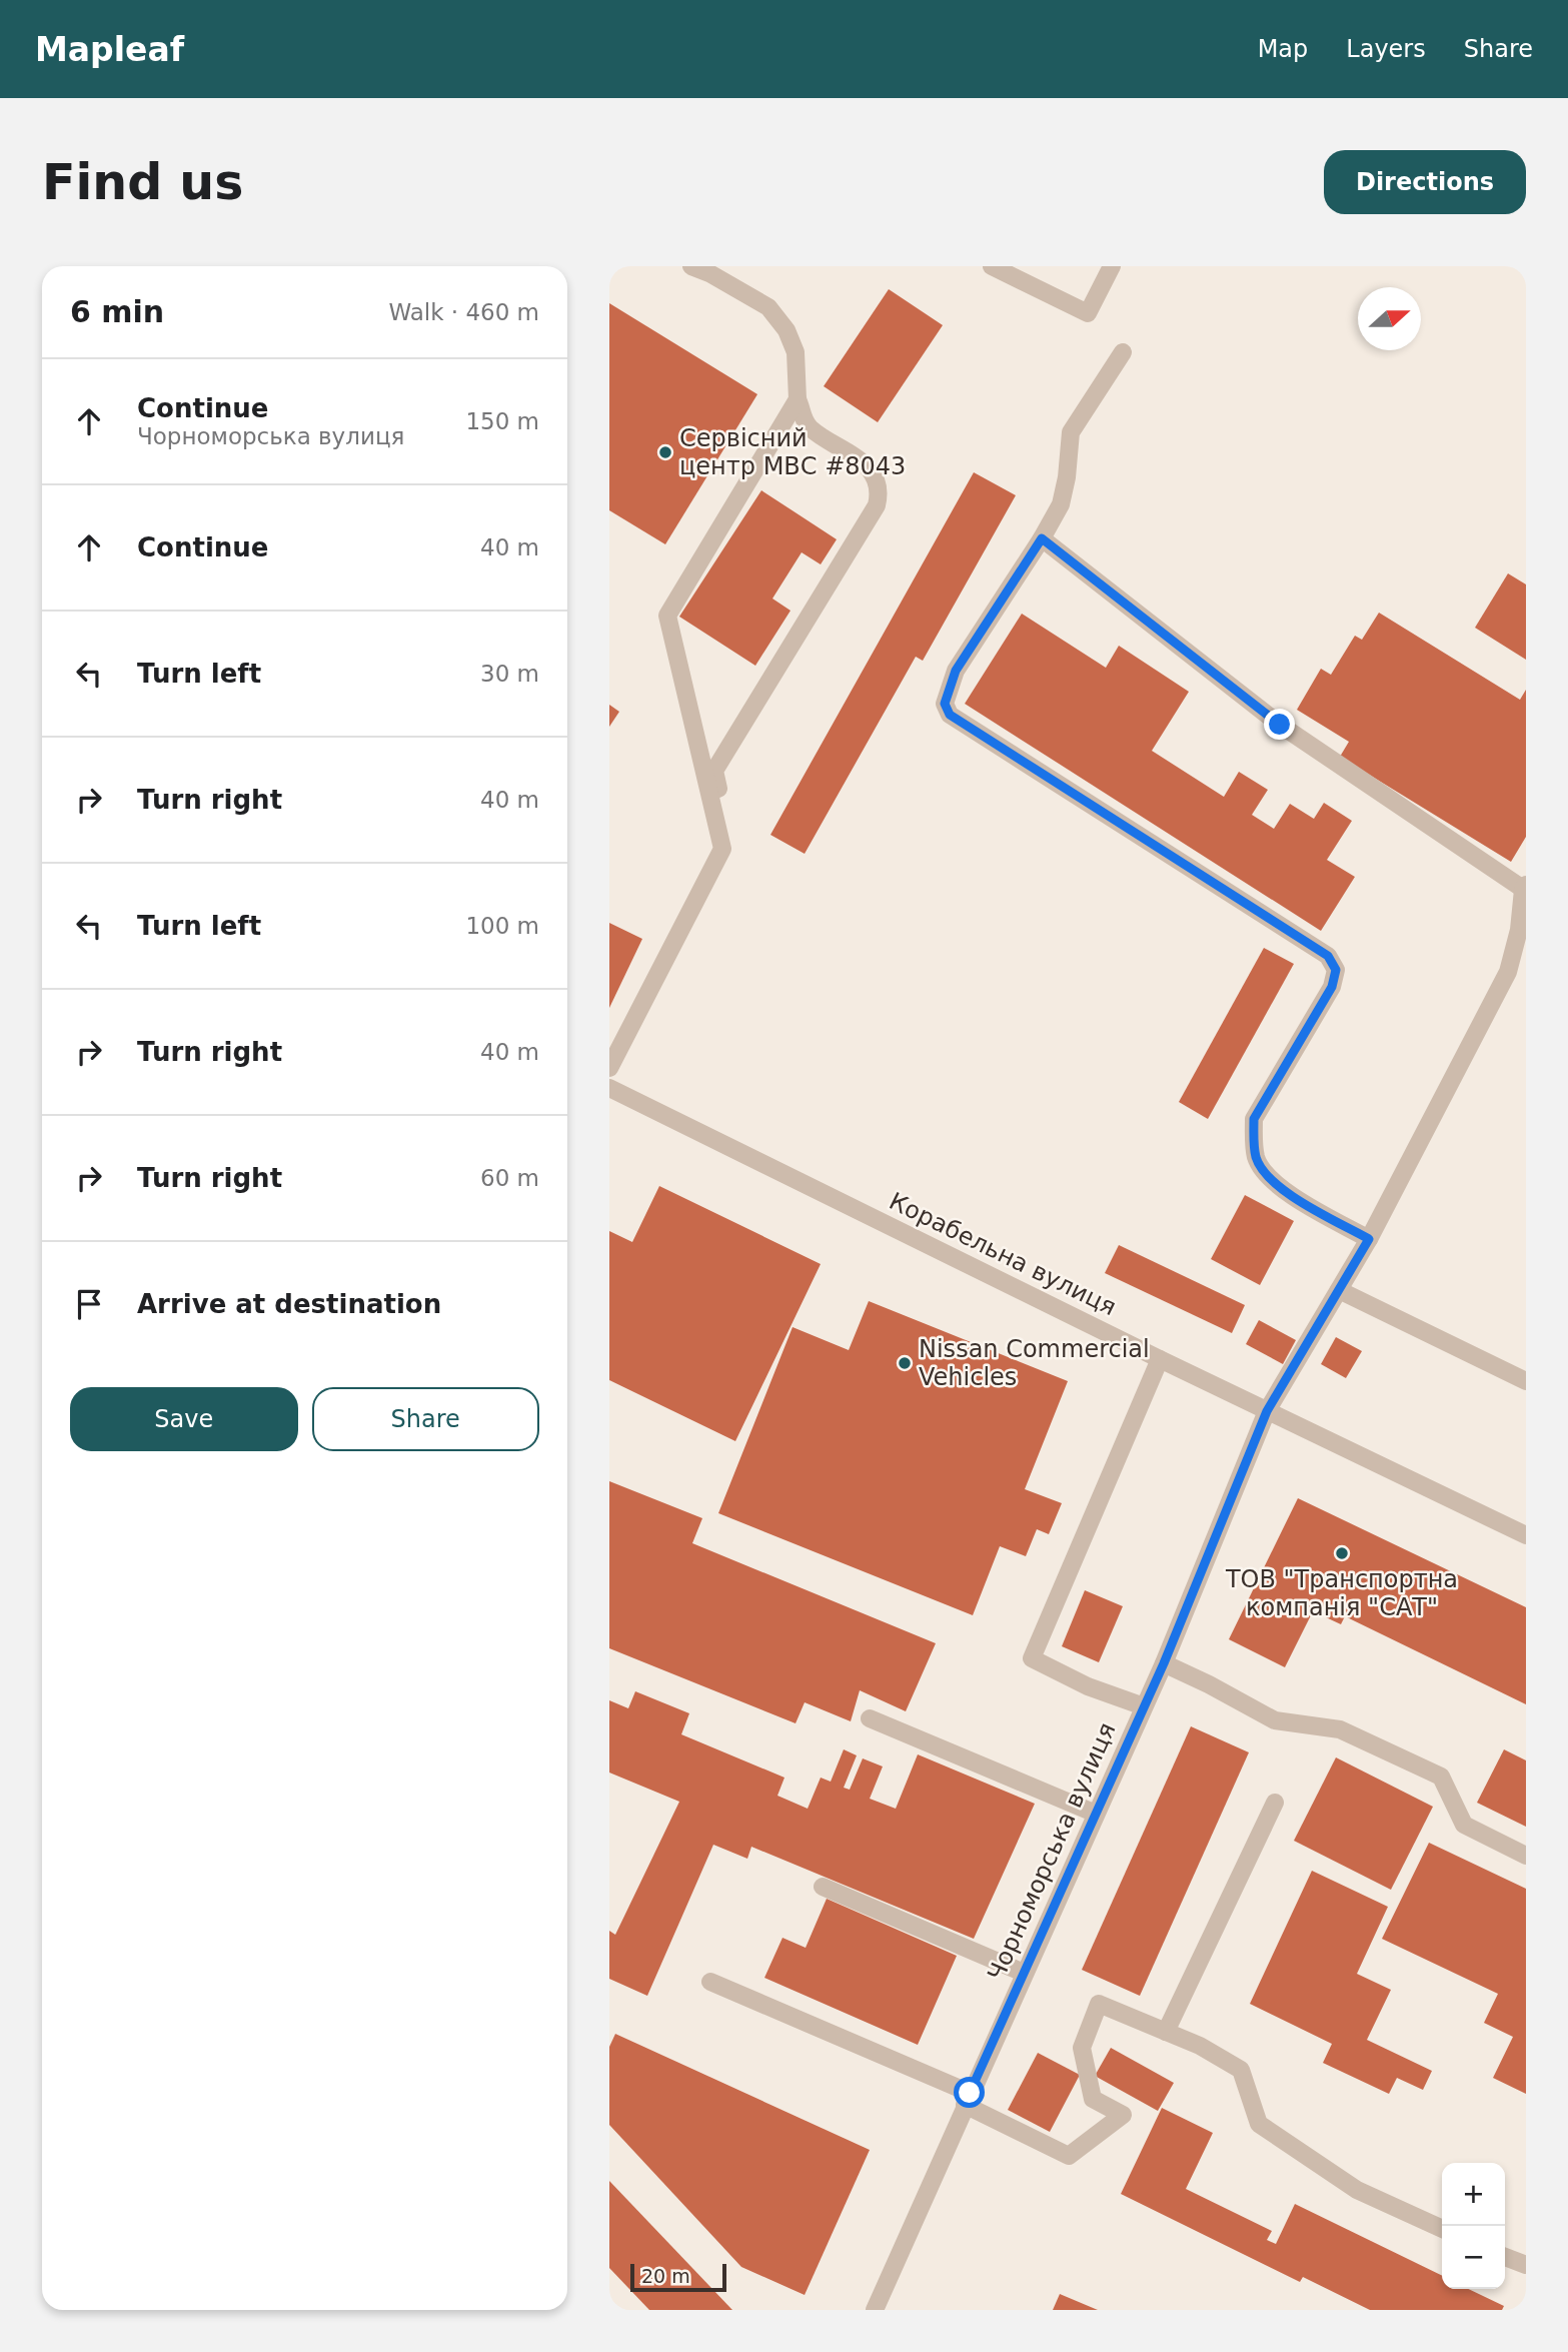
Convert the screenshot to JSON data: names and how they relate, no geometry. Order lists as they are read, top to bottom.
{
  "streets": {
    "street": ["Корабельна вулиця", "Чорноморська вулиця"]
  },
  "crossings": [
    ["Корабельна вулиця", "Чорноморська вулиця"]
  ],
  "places": ["Сервісний центр МВС #8043", "Nissan Commercial Vehicles", "ТОВ \"Транспортна компанія \"САТ\""],
  "scale_bar": "20 m",
  "north": "right",
  "page": {
    "header": "Mapleaf",
    "nav": ["Map", "Layers", "Share"],
    "buttons": [
      "Directions",
      ["Save", "Share"]
    ],
    "title": "Find us",
    "heading": ["6 min", "Walk · 460 m"],
    "list": [
      ["Continue", "Чорноморська вулиця", "150 m"],
      ["Continue", "40 m"],
      ["Turn left", "30 m"],
      ["Turn right", "40 m"],
      ["Turn left", "100 m"],
      ["Turn right", "40 m"],
      ["Turn right", "60 m"],
      "Arrive at destination"
    ],
    "map_buttons": ["+", "−"],
    "scale": "20 m"
  }
}
